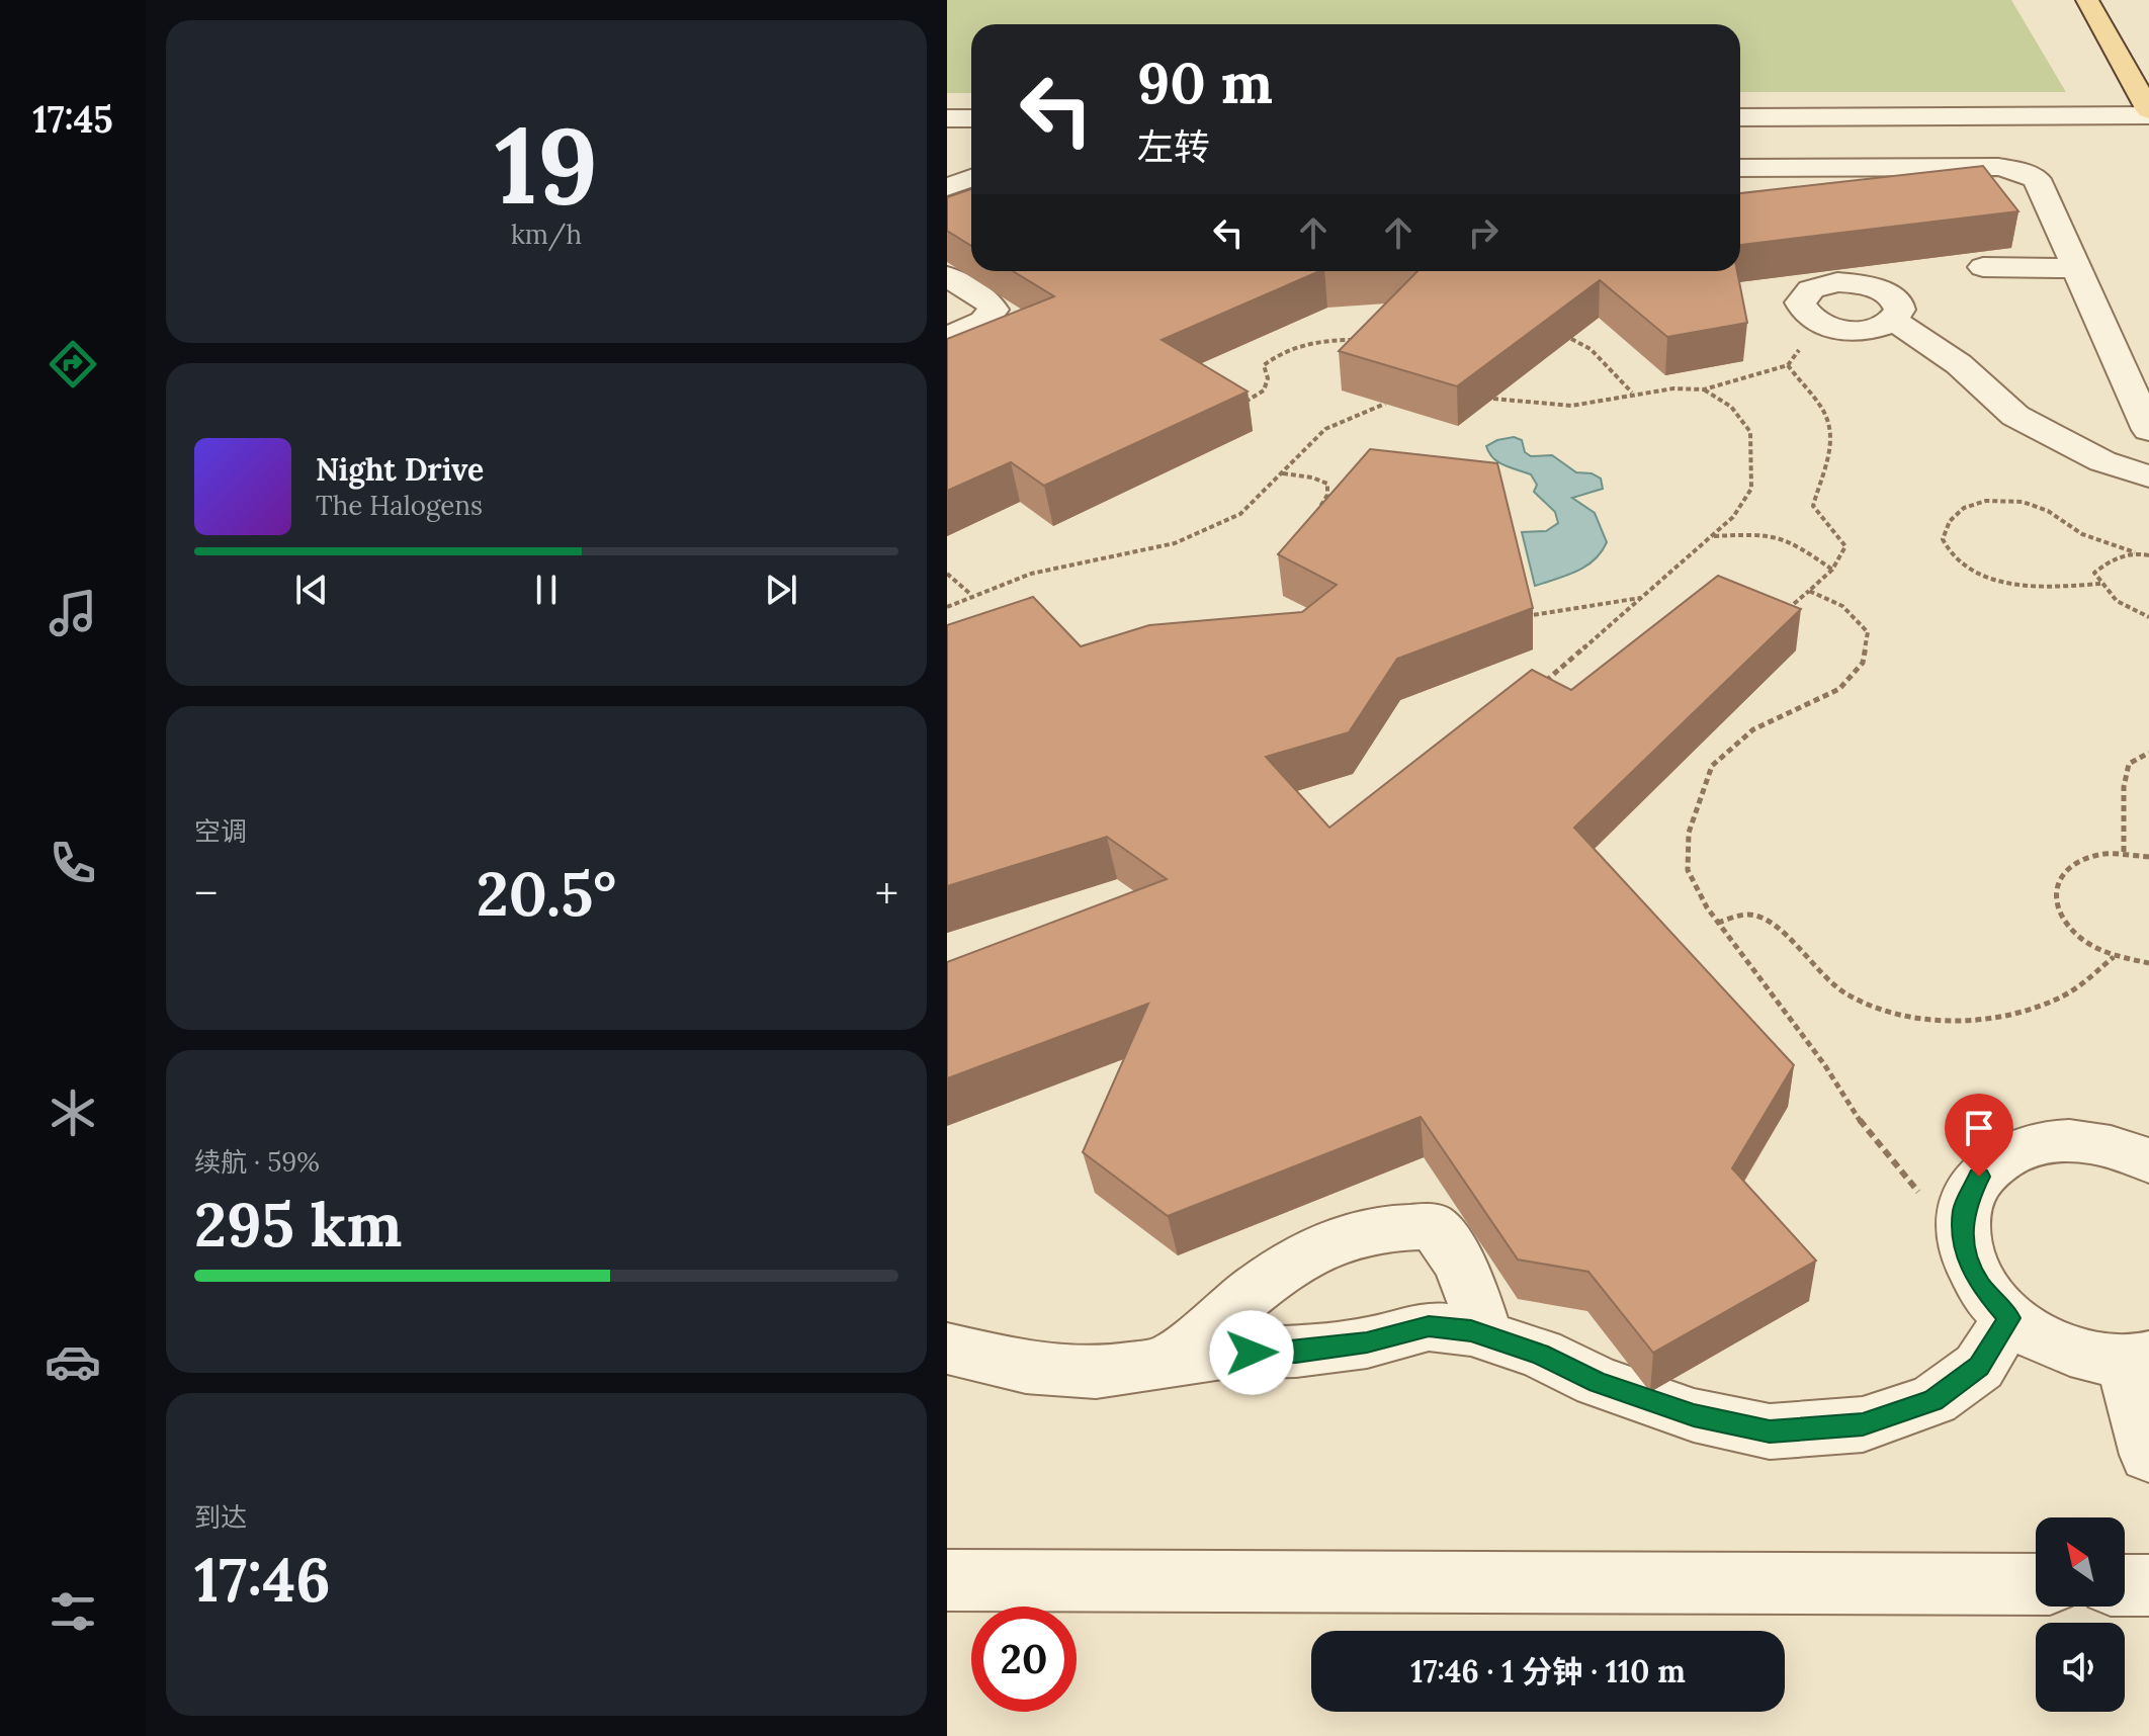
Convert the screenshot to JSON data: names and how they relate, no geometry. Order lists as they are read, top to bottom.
{
  "north": "top left",
  "page": {
    "tabs": "17:45",
    "tile": [
      ["19", "km/h"],
      "空调",
      ["续航 · 59%", "295 km"],
      ["到达", "17:46"]
    ],
    "turn": ["90 m", "左转"],
    "song": ["Night Drive", "The Halogens"],
    "heat": ["−", "20.5°", "+"],
    "limit": "20",
    "trip": "17:46 · 1 分钟 · 110 m"
  }
}
